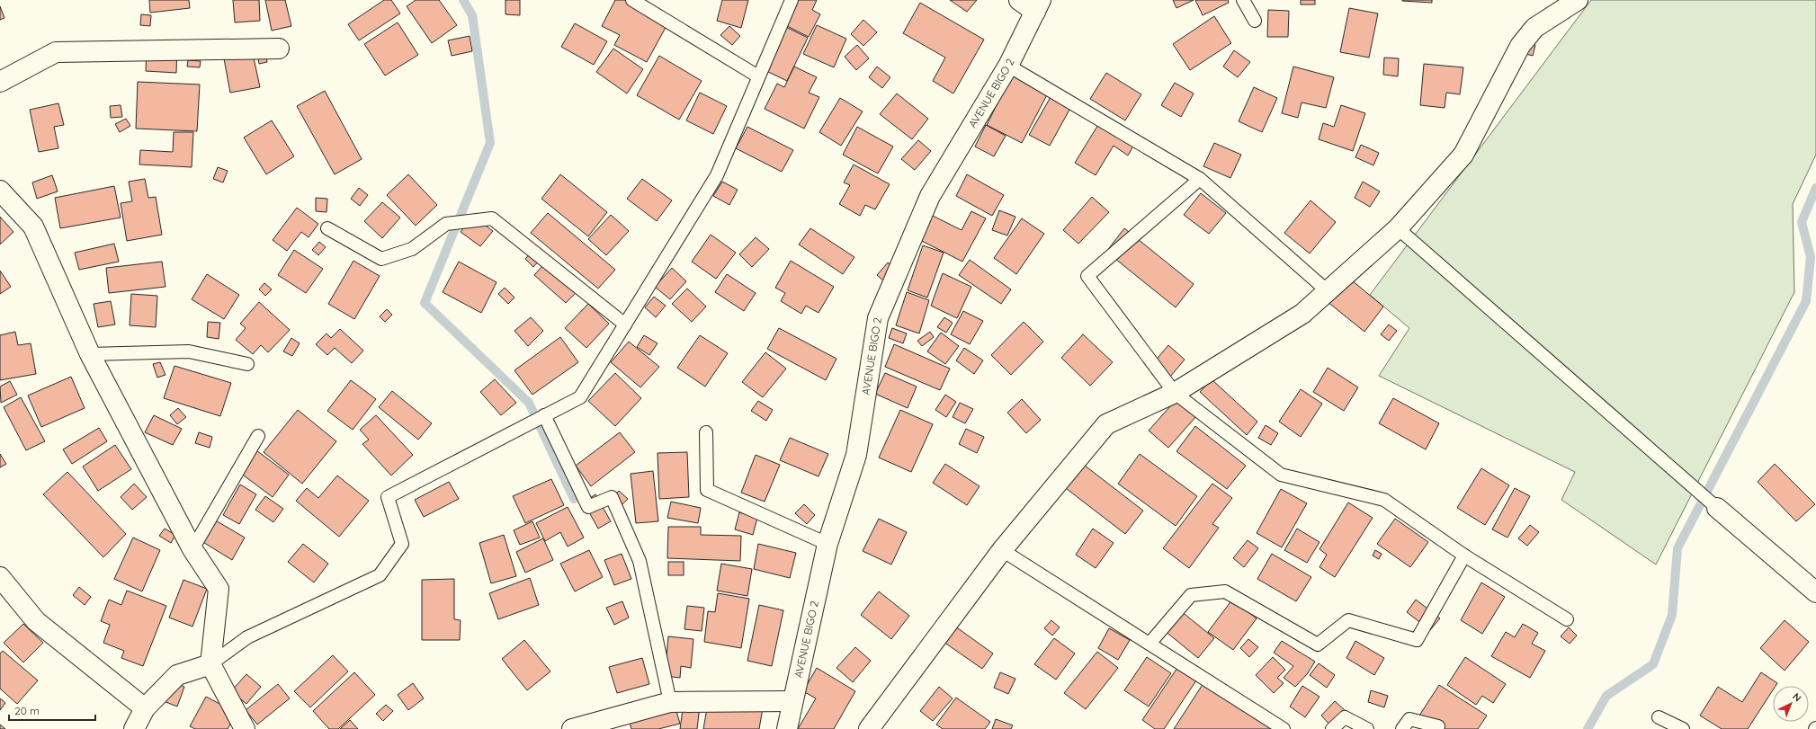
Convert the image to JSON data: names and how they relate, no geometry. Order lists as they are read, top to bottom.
{
  "streets": {
    "street": ["AVENUE BIGO 2"]
  },
  "scale_bar": "20 m",
  "north": "top right"
}
